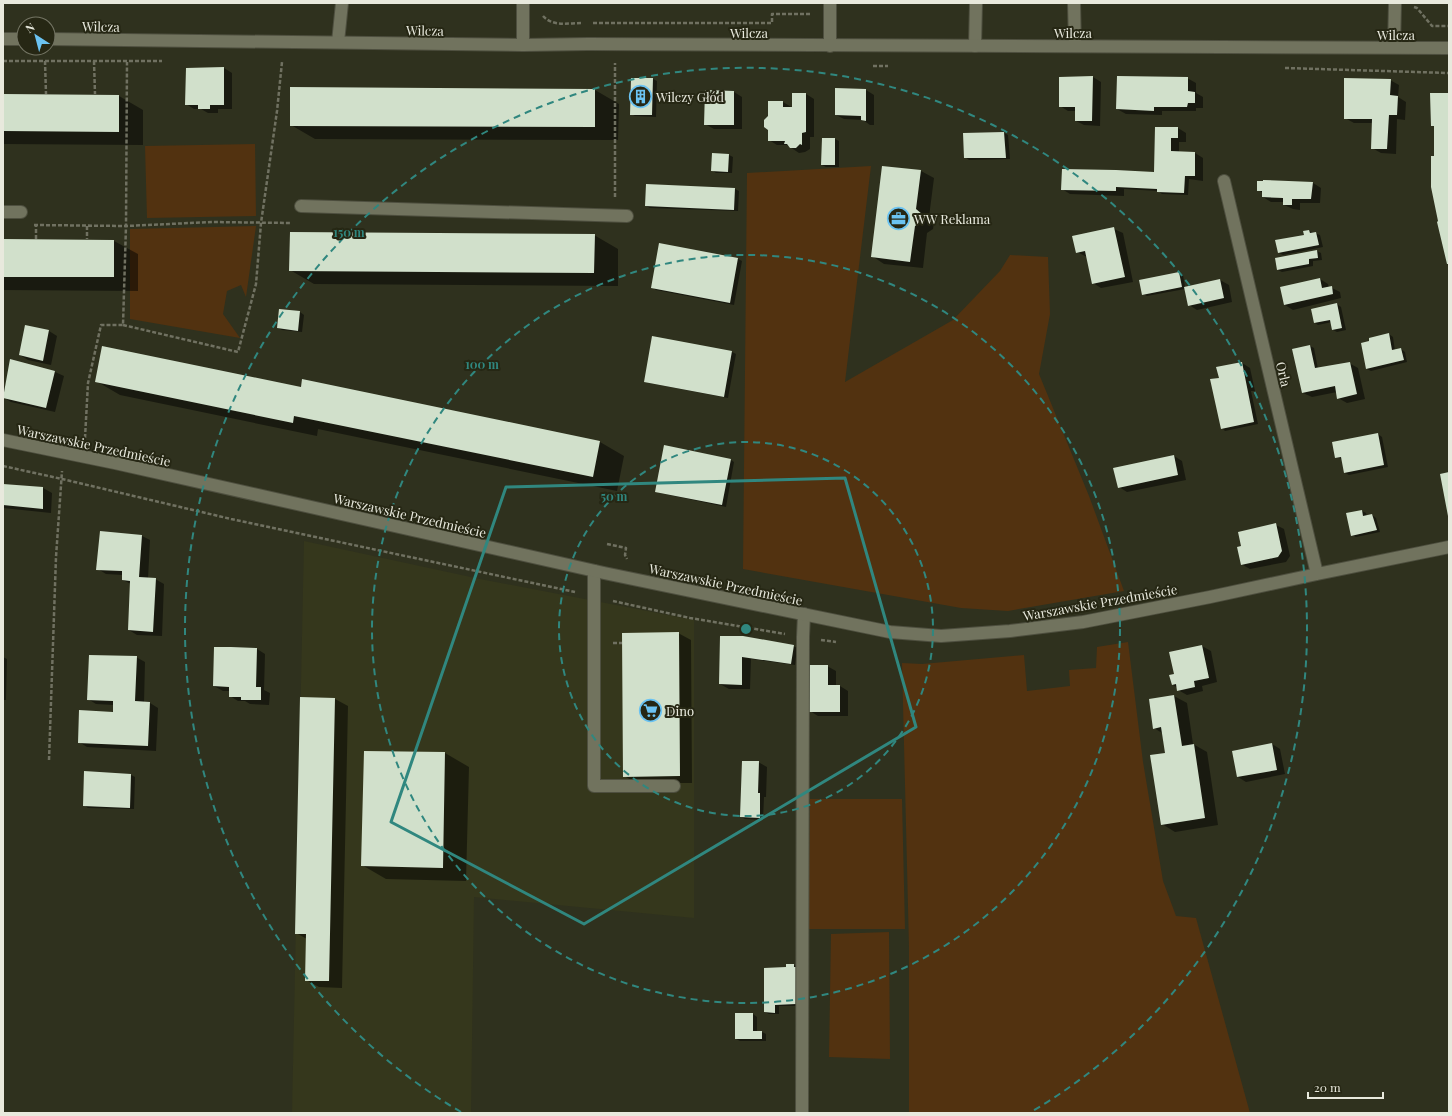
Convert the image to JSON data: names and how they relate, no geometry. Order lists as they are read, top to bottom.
{
  "streets": {
    "street": ["Wilcza", "Orla", "Warszawskie Przedmieście"]
  },
  "crossings": [
    ["Orla", "Warszawskie Przedmieście"]
  ],
  "places": {
    "building": ["Wilczy Głód"],
    "office": ["WW Reklama"],
    "supermarket": ["Dino"]
  },
  "scale_bar": "20 m",
  "north": "top left",
  "rings": ["150 m", "100 m", "50 m"]
}
